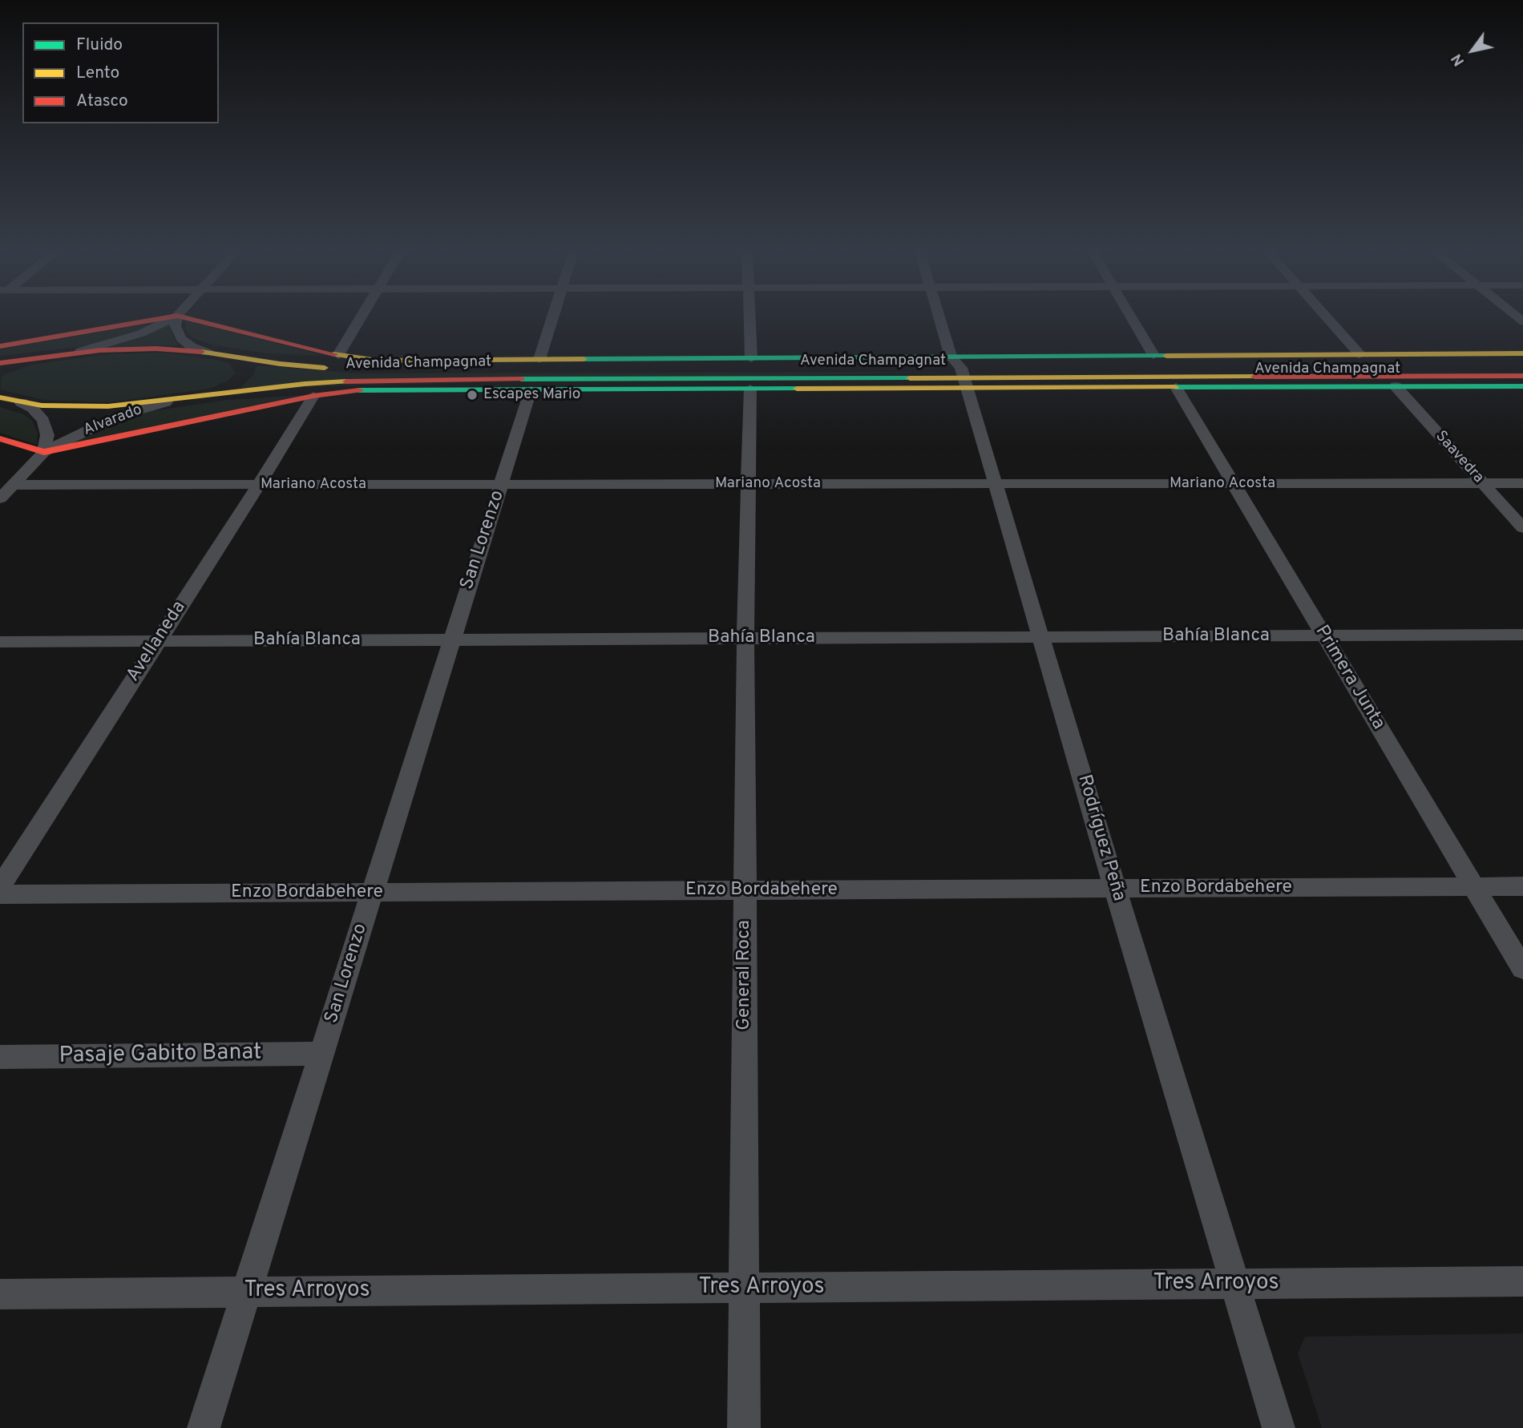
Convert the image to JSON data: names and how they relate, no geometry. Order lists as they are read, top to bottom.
{
  "streets": {
    "main road": ["Avenida Champagnat"],
    "street": [
      "Alvarado",
      "Saavedra",
      "Mariano Acosta",
      "San Lorenzo",
      "Bahía Blanca",
      "Avellaneda",
      "Primera Junta",
      "Rodríguez Peña",
      "Enzo Bordabehere",
      "General Roca",
      "Pasaje Gabito Banat",
      "Tres Arroyos"
    ]
  },
  "crossings": [
    ["Avenida Champagnat", "Alvarado"],
    ["Avenida Champagnat", "Saavedra"],
    ["Avenida Champagnat", "San Lorenzo"],
    ["Avenida Champagnat", "Avellaneda"],
    ["Avenida Champagnat", "Primera Junta"],
    ["Avenida Champagnat", "Rodríguez Peña"],
    ["Avenida Champagnat", "General Roca"],
    ["Alvarado", "Mariano Acosta"],
    ["Saavedra", "Mariano Acosta"],
    ["Mariano Acosta", "San Lorenzo"],
    ["Mariano Acosta", "Avellaneda"],
    ["Mariano Acosta", "Primera Junta"],
    ["Mariano Acosta", "Rodríguez Peña"],
    ["Mariano Acosta", "General Roca"],
    ["San Lorenzo", "Bahía Blanca"],
    ["San Lorenzo", "Enzo Bordabehere"],
    ["San Lorenzo", "Pasaje Gabito Banat"],
    ["San Lorenzo", "Tres Arroyos"],
    ["Bahía Blanca", "Avellaneda"],
    ["Bahía Blanca", "Primera Junta"],
    ["Bahía Blanca", "Rodríguez Peña"],
    ["Bahía Blanca", "General Roca"],
    ["Primera Junta", "Enzo Bordabehere"],
    ["Rodríguez Peña", "Enzo Bordabehere"],
    ["Rodríguez Peña", "Tres Arroyos"],
    ["Enzo Bordabehere", "General Roca"],
    ["General Roca", "Tres Arroyos"]
  ],
  "places": ["Escapes Mario"],
  "legend": ["Fluido", "Lento", "Atasco"],
  "north": "bottom left"
}
